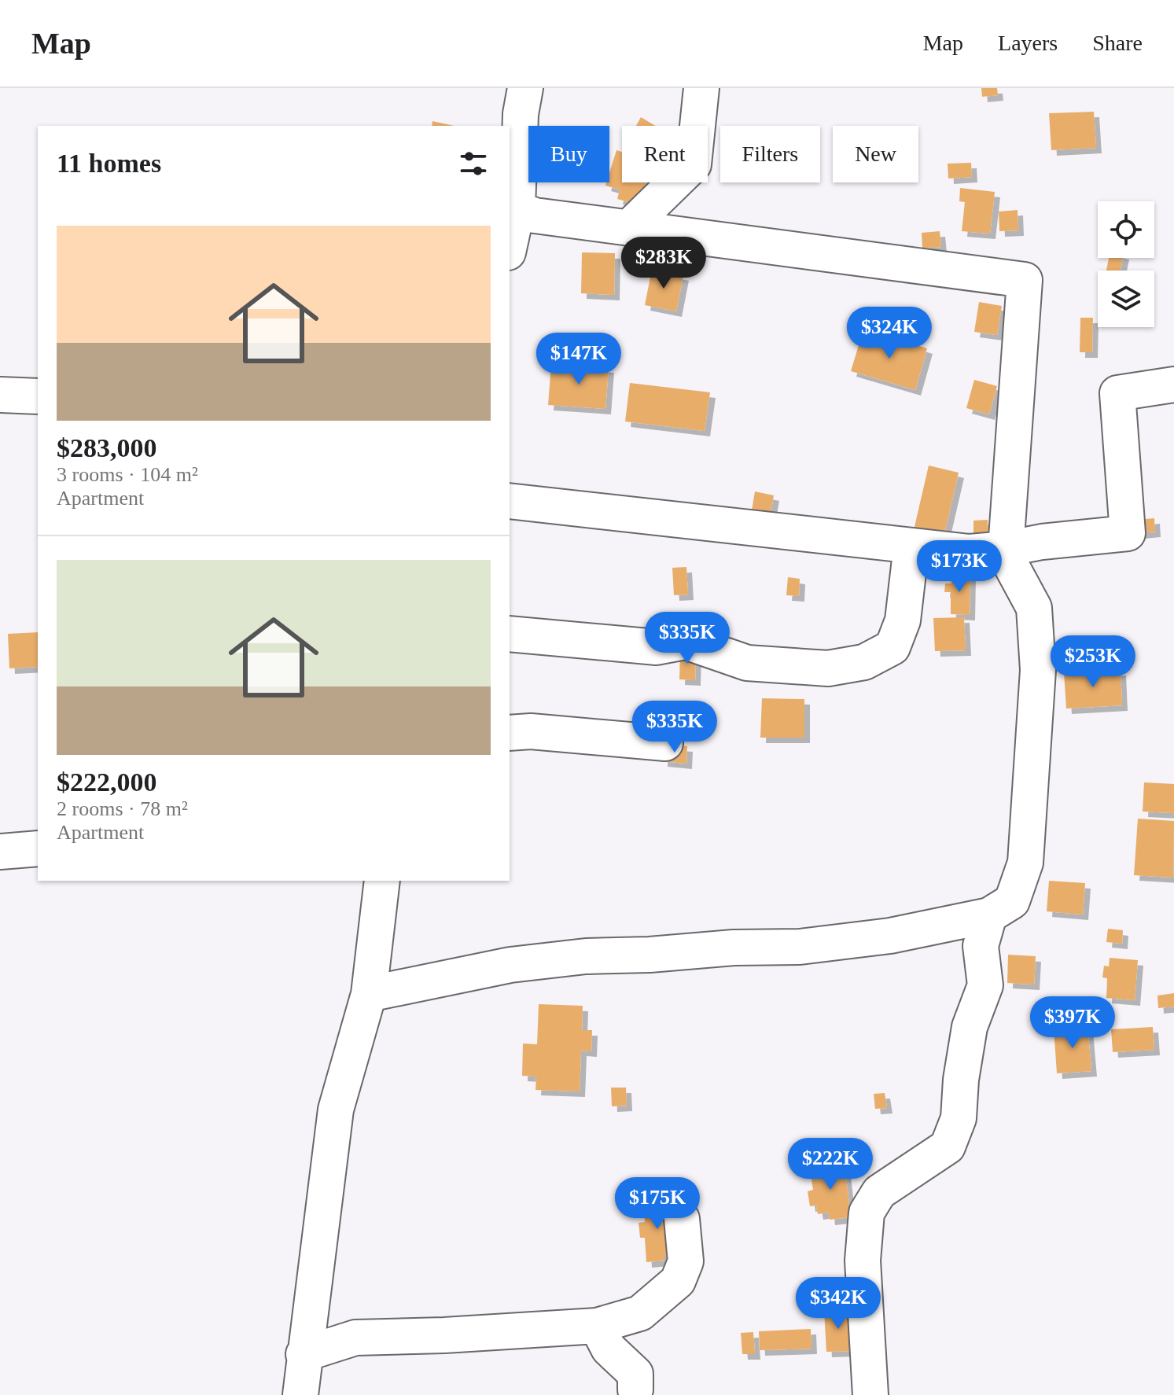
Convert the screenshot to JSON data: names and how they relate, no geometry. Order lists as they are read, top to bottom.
{
  "page": {
    "header": "Map",
    "nav": ["Map", "Layers", "Share"],
    "chip": [
      "Buy",
      "Rent",
      "Filters",
      "New"
    ],
    "heading": "11 homes",
    "list": [
      {
        "name": "$283,000",
        "note": "3 rooms · 104 m² · Apartment"
      },
      {
        "name": "$222,000",
        "note": "2 rooms · 78 m² · Apartment"
      }
    ],
    "price": [
      "$283K",
      "$324K",
      "$147K",
      "$173K",
      "$335K",
      "$253K",
      "$335K",
      "$397K",
      "$222K",
      "$175K",
      "$342K"
    ]
  }
}
